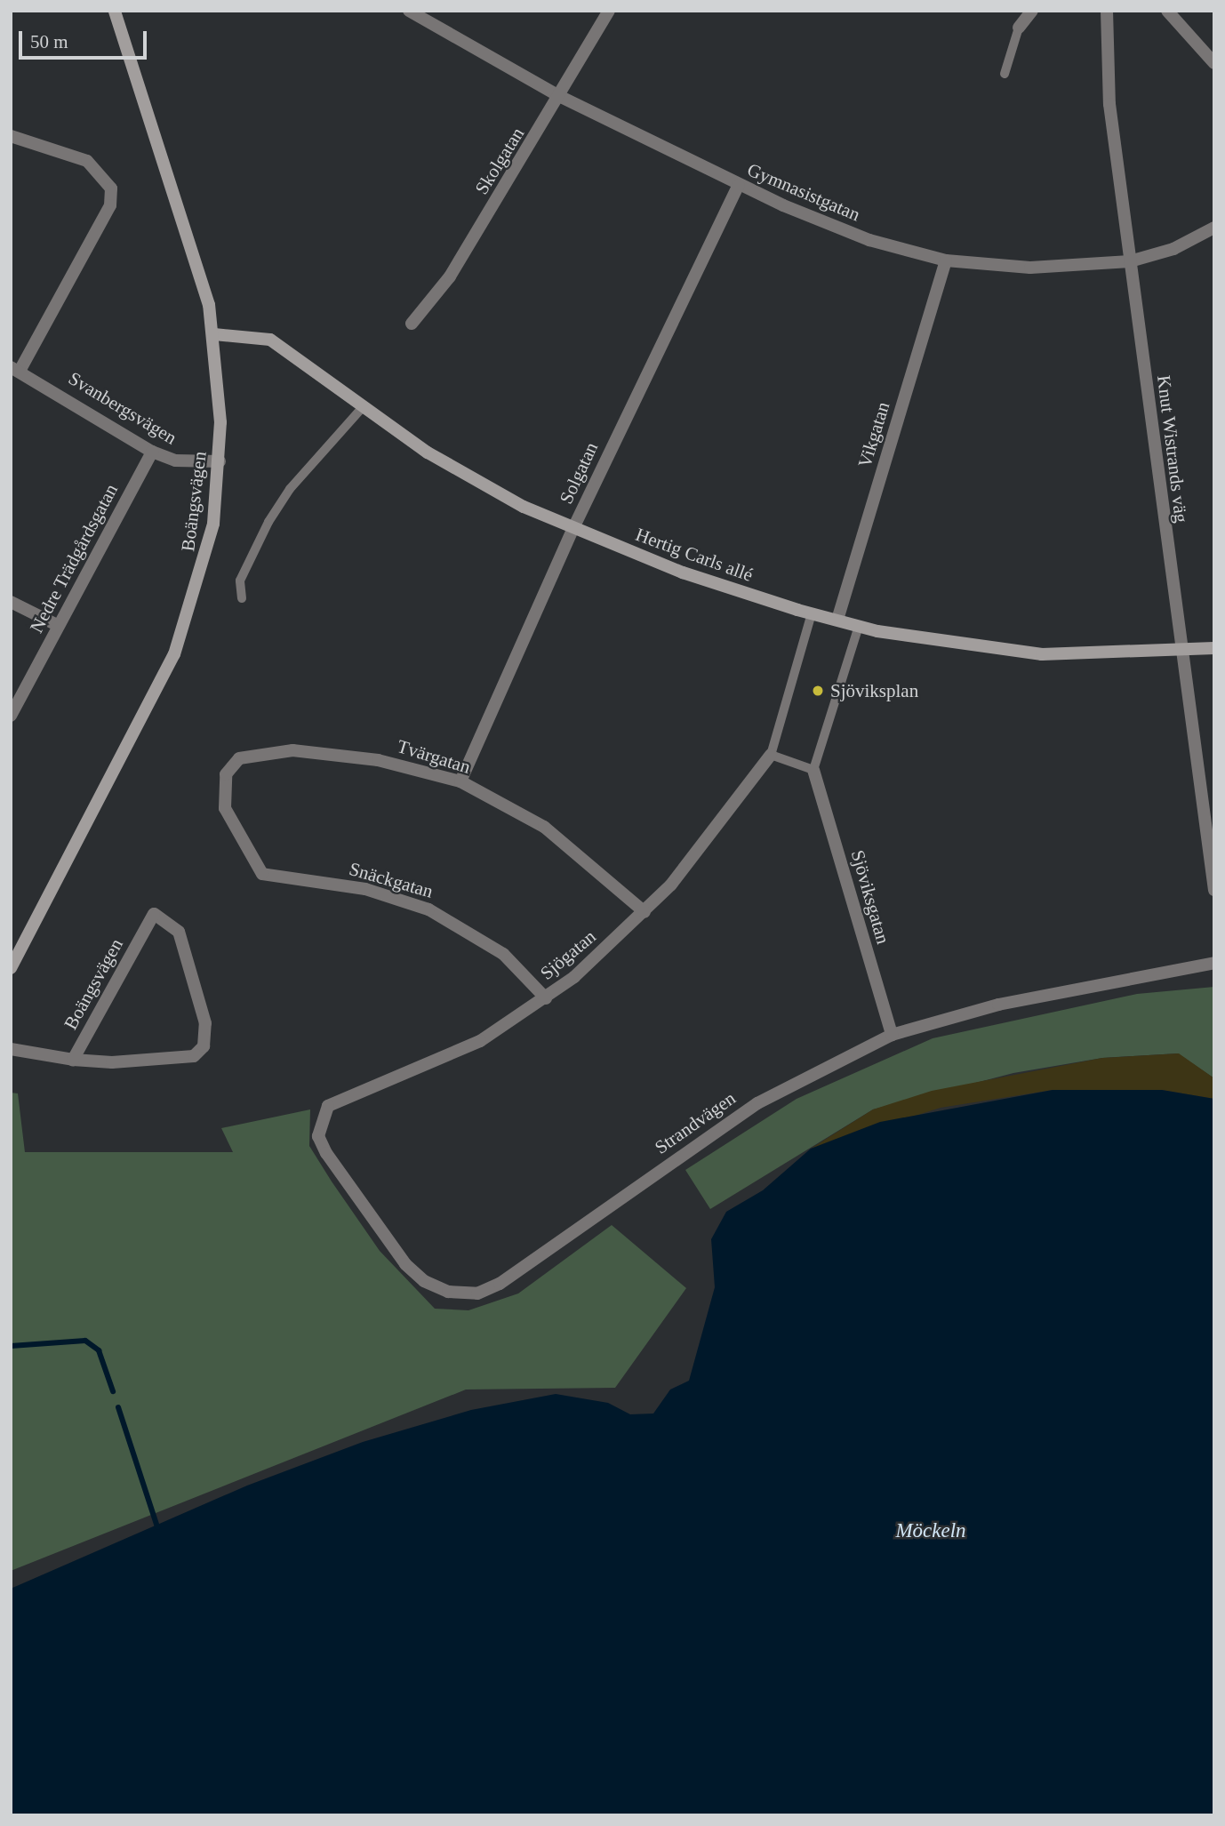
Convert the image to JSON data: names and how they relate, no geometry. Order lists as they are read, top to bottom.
{
  "streets": {
    "street": [
      "Skolgatan",
      "Gymnasistgatan",
      "Svanbergsvägen",
      "Vikgatan",
      "Knut Wistrands väg",
      "Solgatan",
      "Boängsvägen",
      "Hertig Carls allé",
      "Nedre Trädgårdsgatan",
      "Tvärgatan",
      "Snäckgatan",
      "Sjöviksgatan",
      "Sjögatan",
      "Strandvägen"
    ]
  },
  "crossings": [
    ["Skolgatan", "Gymnasistgatan"],
    ["Gymnasistgatan", "Vikgatan"],
    ["Gymnasistgatan", "Knut Wistrands väg"],
    ["Gymnasistgatan", "Solgatan"],
    ["Svanbergsvägen", "Boängsvägen"],
    ["Svanbergsvägen", "Nedre Trädgårdsgatan"],
    ["Vikgatan", "Hertig Carls allé"],
    ["Knut Wistrands väg", "Hertig Carls allé"],
    ["Solgatan", "Hertig Carls allé"],
    ["Solgatan", "Tvärgatan"],
    ["Boängsvägen", "Hertig Carls allé"],
    ["Tvärgatan", "Snäckgatan"],
    ["Tvärgatan", "Sjögatan"],
    ["Snäckgatan", "Sjögatan"],
    ["Sjöviksgatan", "Strandvägen"],
    ["Sjögatan", "Strandvägen"]
  ],
  "water": ["Möckeln"],
  "places": ["Sjöviksplan"],
  "scale_bar": "50 m"
}
